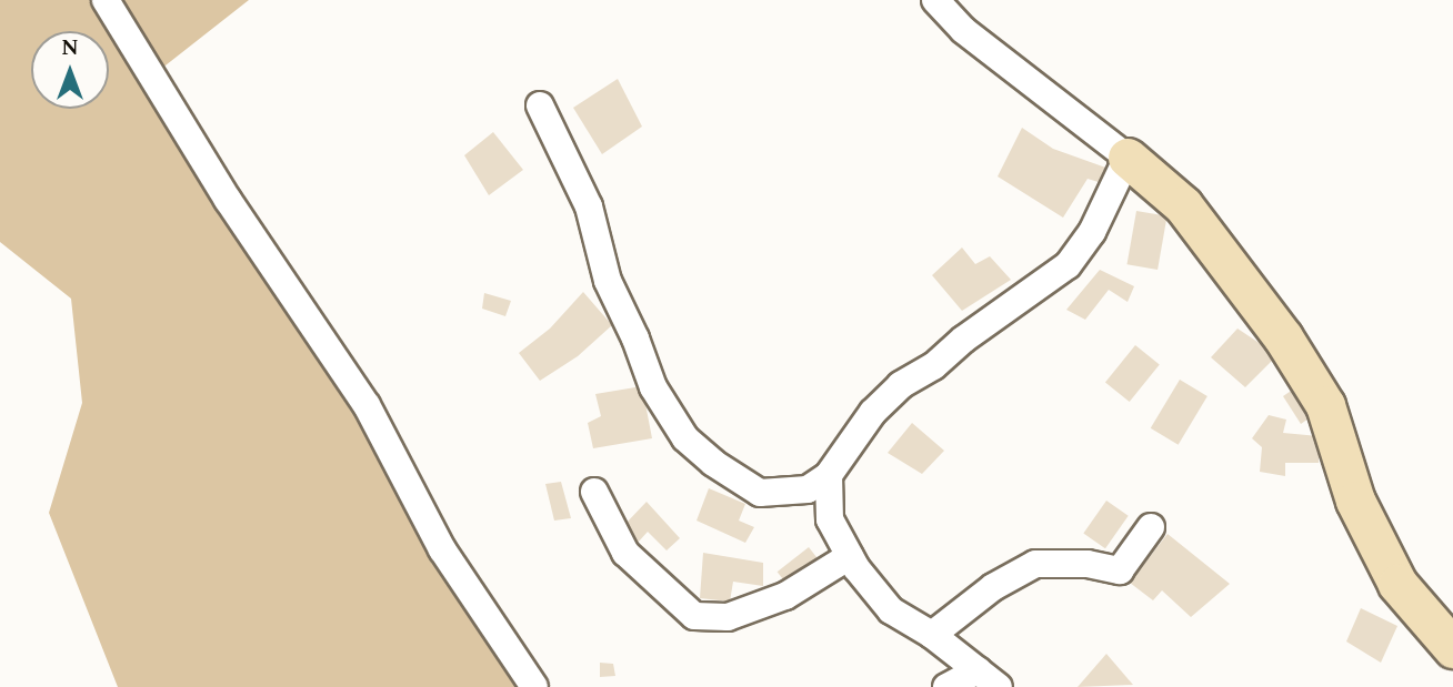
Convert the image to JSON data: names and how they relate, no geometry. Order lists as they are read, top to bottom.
{
  "north": "top"
}
